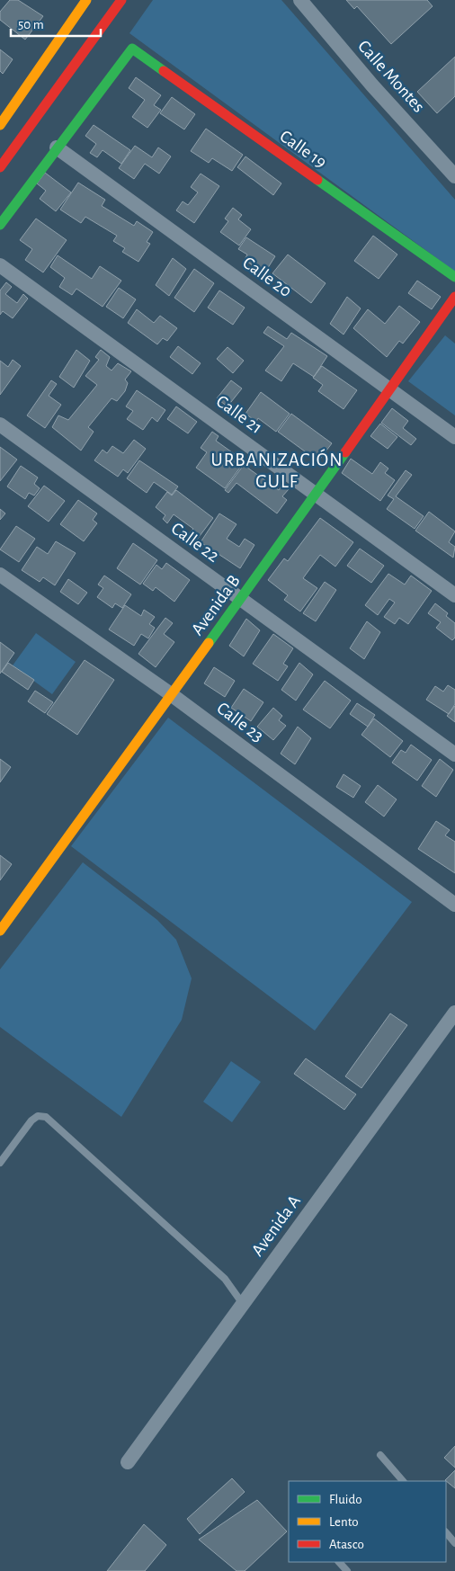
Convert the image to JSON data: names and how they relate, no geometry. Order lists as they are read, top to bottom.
{
  "streets": {
    "street": [
      "Calle Montes",
      "Calle 19",
      "Calle 20",
      "Calle 21",
      "Calle 22",
      "Avenida B",
      "Calle 23",
      "Avenida A"
    ]
  },
  "crossings": [
    ["Calle 19", "Calle 20"],
    ["Calle 20", "Avenida B"],
    ["Calle 21", "Avenida B"],
    ["Calle 22", "Avenida B"],
    ["Avenida B", "Calle 23"]
  ],
  "districts": ["URBANIZACIÓN GULF"],
  "legend": ["Fluido", "Lento", "Atasco"],
  "scale_bar": "50 m"
}
